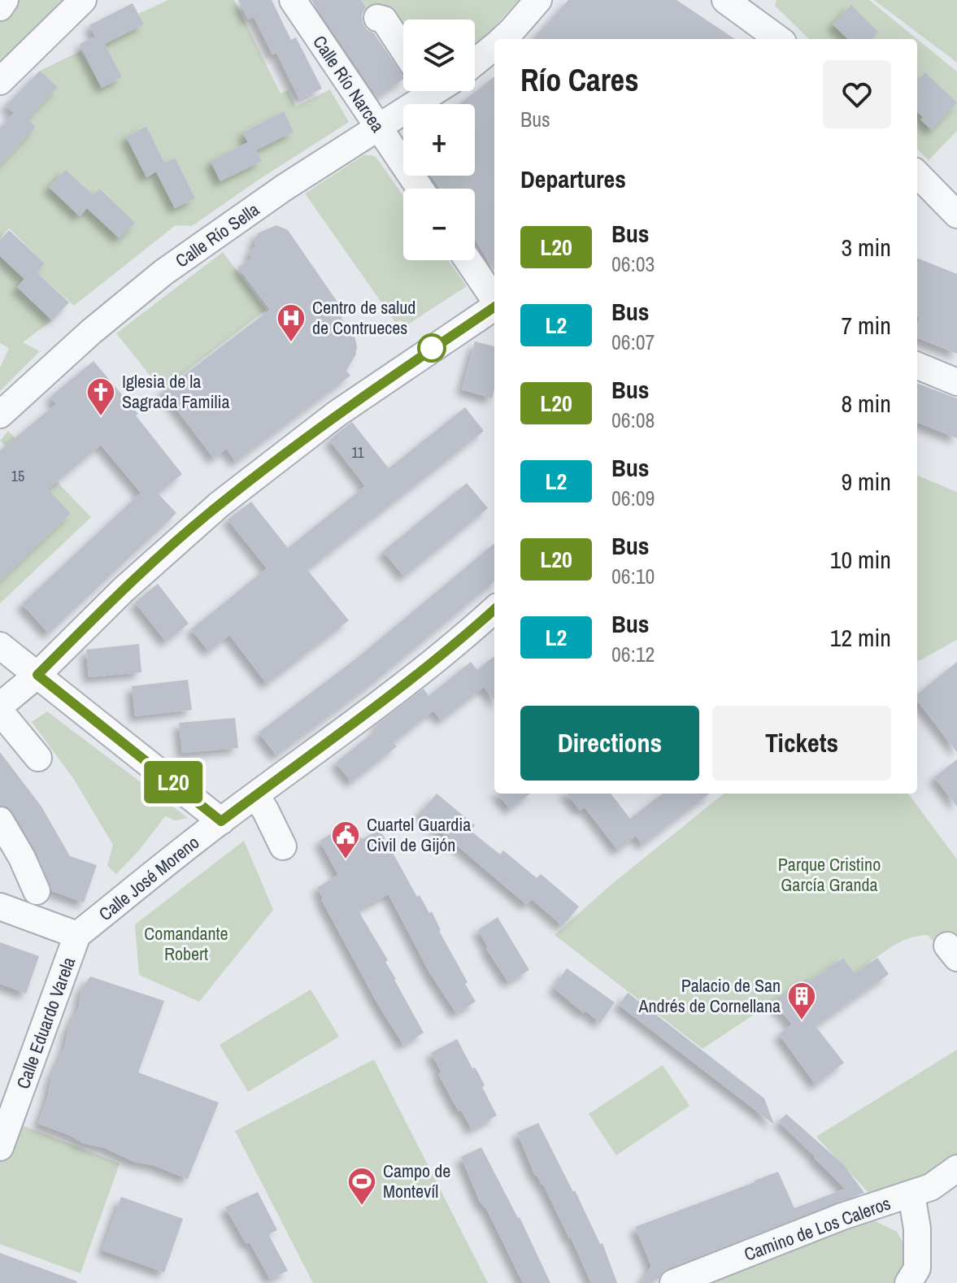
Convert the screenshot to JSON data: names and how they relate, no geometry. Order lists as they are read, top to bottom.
{
  "streets": {
    "street": [
      "Calle Río Narcea",
      "Calle Río Sella",
      "Calle José Moreno",
      "Calle Eduardo Varela",
      "Camino de Los Caleros"
    ]
  },
  "crossings": [
    ["Calle Río Narcea", "Calle Río Sella"],
    ["Calle José Moreno", "Calle Eduardo Varela"]
  ],
  "parks": ["Parque Cristino García Granda", "Comandante Robert"],
  "places": {
    "hospital": ["Centro de salud de Contrueces"],
    "church": ["Iglesia de la Sagrada Familia"],
    "public building": ["Cuartel Guardia Civil de Gijón"],
    "building": ["Palacio de San Andrés de Cornellana"],
    "sports": ["Campo de Montevíl"]
  },
  "lines": ["bus line L20"],
  "house_numbers": ["11", "15"],
  "page": {
    "on_map": "L20",
    "map_buttons": ["+", "−"],
    "heading": [
      ["Río Cares", "Bus"],
      "Departures"
    ],
    "list": [
      {
        "mark": "L20",
        "name": "Bus",
        "note": "06:03",
        "value": "3 min"
      },
      {
        "mark": "L2",
        "name": "Bus",
        "note": "06:07",
        "value": "7 min"
      },
      {
        "mark": "L20",
        "name": "Bus",
        "note": "06:08",
        "value": "8 min"
      },
      {
        "mark": "L2",
        "name": "Bus",
        "note": "06:09",
        "value": "9 min"
      },
      {
        "mark": "L20",
        "name": "Bus",
        "note": "06:10",
        "value": "10 min"
      },
      {
        "mark": "L2",
        "name": "Bus",
        "note": "06:12",
        "value": "12 min"
      }
    ],
    "buttons": ["Directions", "Tickets"]
  }
}
